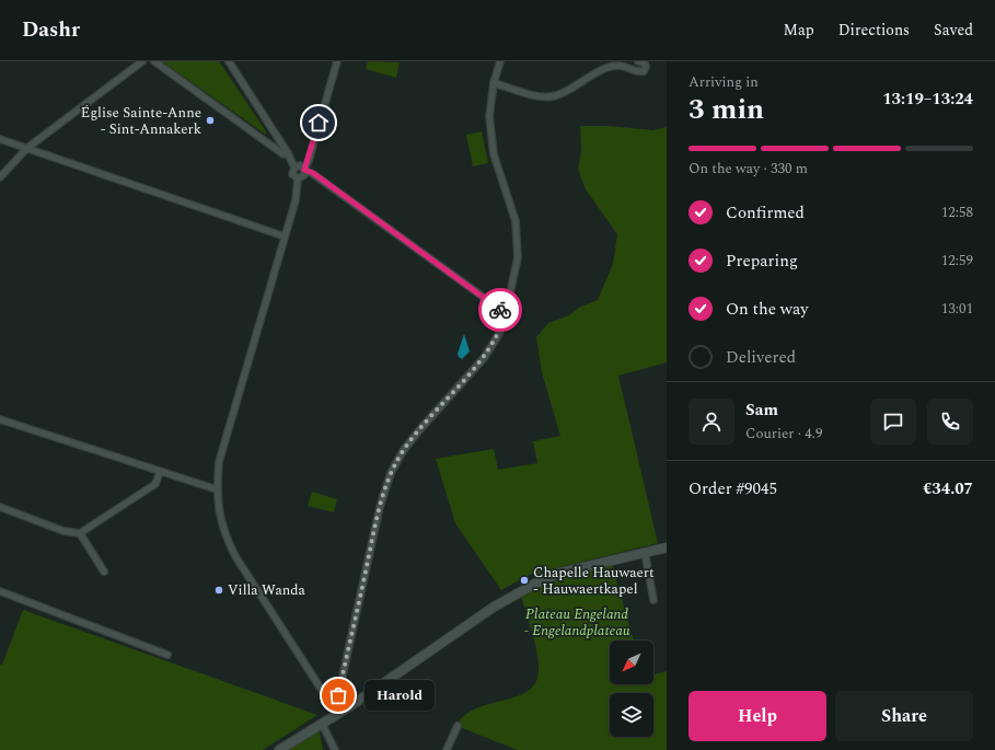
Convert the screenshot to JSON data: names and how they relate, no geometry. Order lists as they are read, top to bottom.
{
  "parks": ["Plateau Engeland - Engelandplateau"],
  "places": [
    "Église Sainte-Anne - Sint-Annakerk",
    "Chapelle Hauwaert - Hauwaertkapel",
    "Villa Wanda",
    "Harold"
  ],
  "north": "bottom left",
  "page": {
    "header": "Dashr",
    "nav": ["Map", "Directions", "Saved"],
    "heading": ["3 min", "Arriving in", "13:19–13:24"],
    "panel": [
      "Sam",
      "Courier · 4.9",
      "Order #9045",
      "€34.07"
    ],
    "bar": "On the way · 330 m",
    "list": [
      ["Confirmed", "12:58"],
      ["Preparing", "12:59"],
      ["On the way", "13:01"],
      "Delivered"
    ],
    "bubble": "Harold",
    "buttons": ["Help", "Share"]
  }
}
